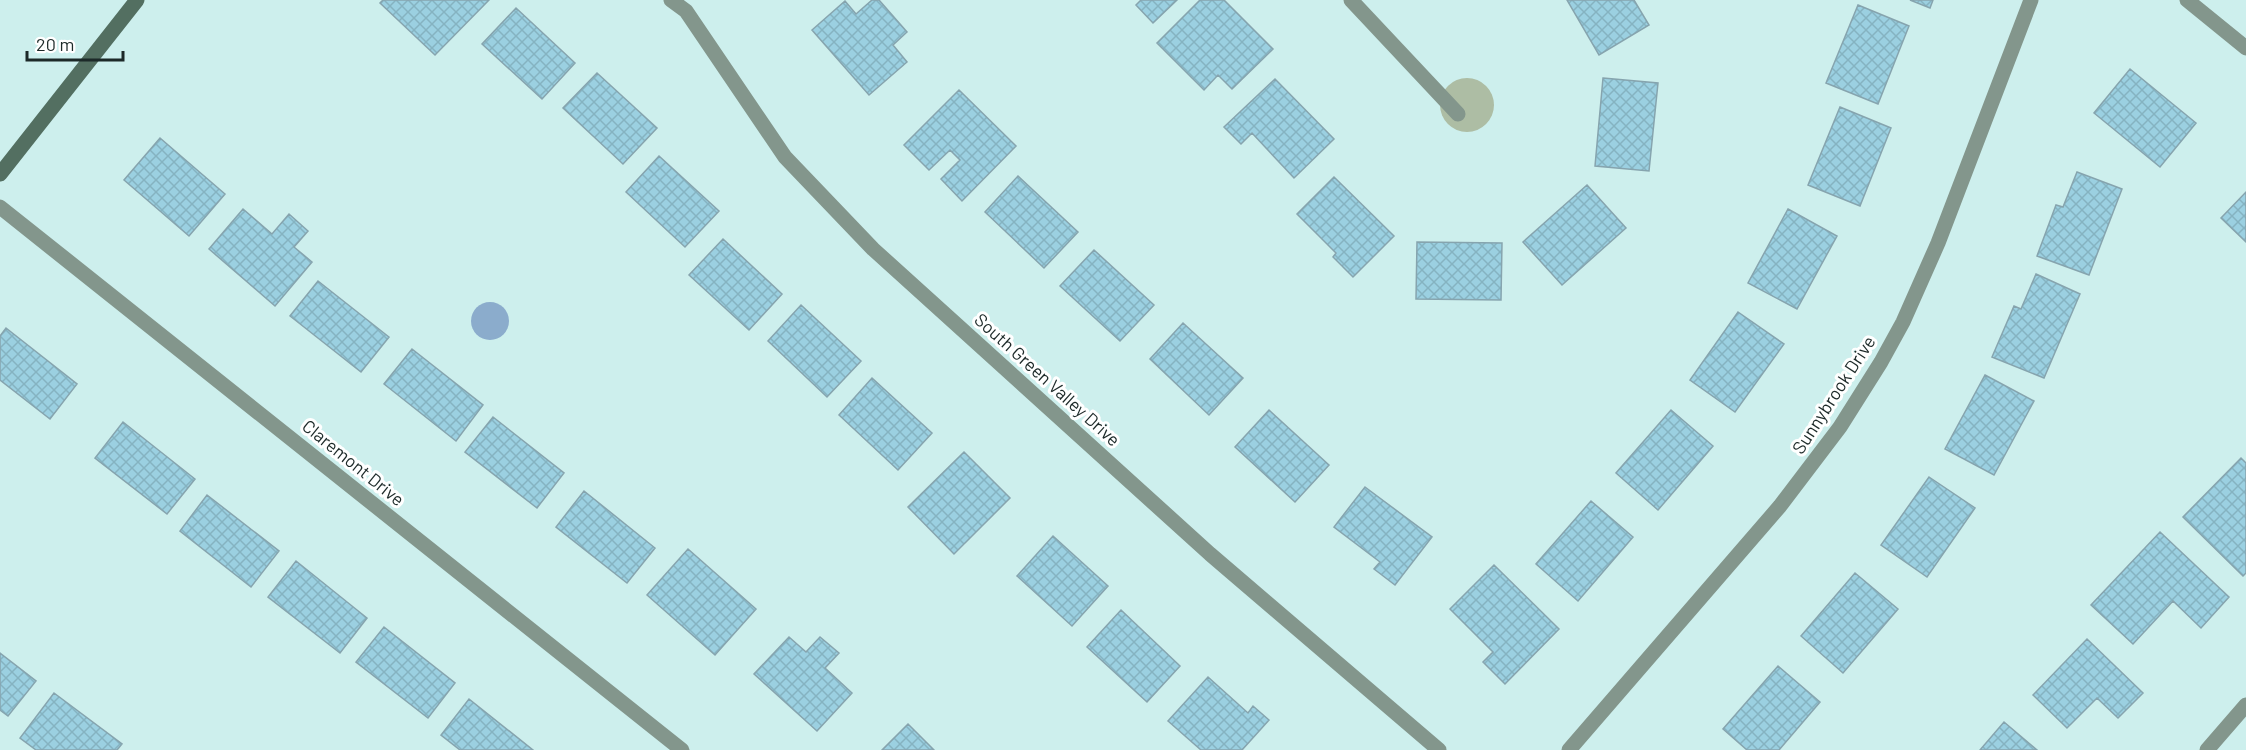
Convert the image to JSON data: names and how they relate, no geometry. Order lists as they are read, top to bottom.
{
  "streets": {
    "street": ["South Green Valley Drive", "Sunnybrook Drive", "Claremont Drive"]
  },
  "scale_bar": "20 m"
}
